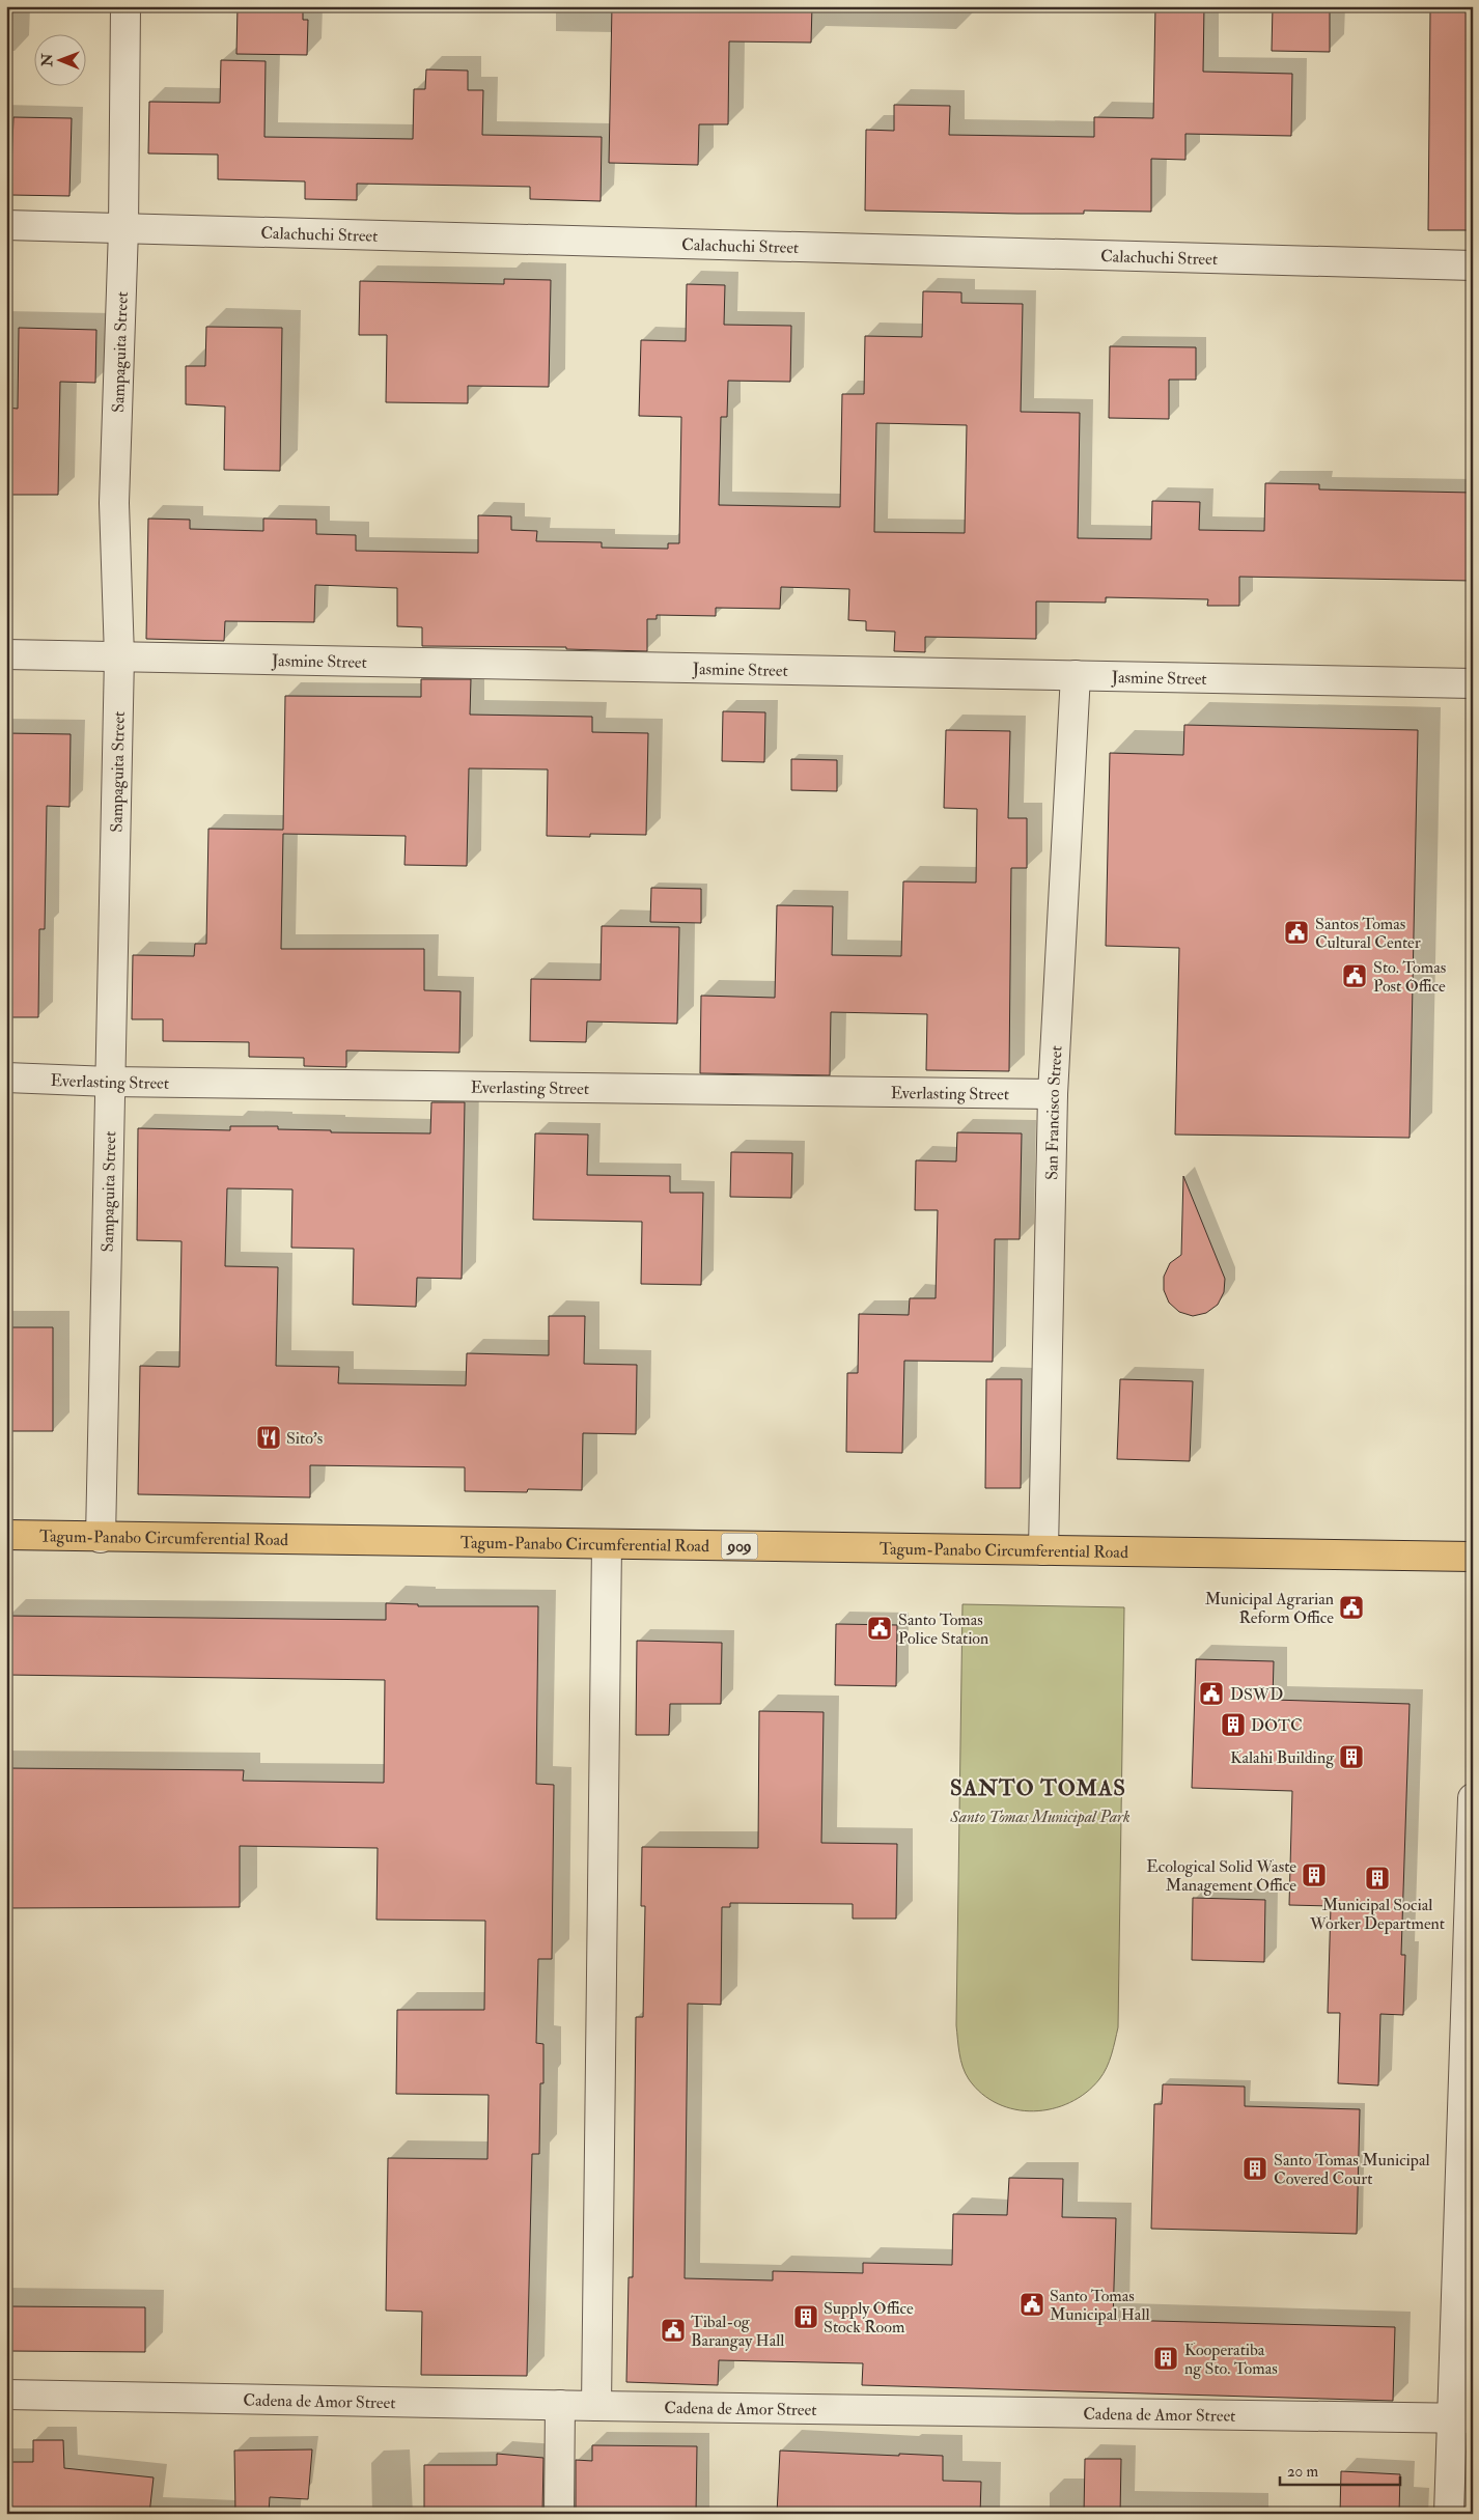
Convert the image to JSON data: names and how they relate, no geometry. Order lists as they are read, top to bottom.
{
  "streets": {
    "main road": ["Tagum-Panabo Circumferential Road", "909"],
    "street": [
      "Calachuchi Street",
      "Sampaguita Street",
      "Jasmine Street",
      "Everlasting Street",
      "San Francisco Street",
      "Cadena de Amor Street"
    ]
  },
  "crossings": [
    ["Calachuchi Street", "Sampaguita Street"],
    ["Sampaguita Street", "Jasmine Street"],
    ["Sampaguita Street", "Everlasting Street"],
    ["Sampaguita Street", "Tagum-Panabo Circumferential Road"],
    ["Jasmine Street", "San Francisco Street"],
    ["Everlasting Street", "San Francisco Street"],
    ["San Francisco Street", "Tagum-Panabo Circumferential Road"]
  ],
  "districts": ["SANTO TOMAS"],
  "parks": ["Santo Tomas Municipal Park"],
  "places": {
    "public building": [
      "Santos Tomas Cultural Center",
      "Sto. Tomas Post Office",
      "Municipal Agrarian Reform Office",
      "Santo Tomas Police Station",
      "DSWD",
      "Santo Tomas Municipal Hall",
      "Tibal-og Barangay Hall"
    ],
    "restaurant": ["Sito's"],
    "building": [
      "DOTC",
      "Kalahi Building",
      "Ecological Solid Waste Management Office",
      "Municipal Social Worker Department",
      "Santo Tomas Municipal Covered Court",
      "Supply Office Stock Room",
      "Kooperatiba ng Sto. Tomas"
    ]
  },
  "scale_bar": "20 m",
  "north": "left"
}
